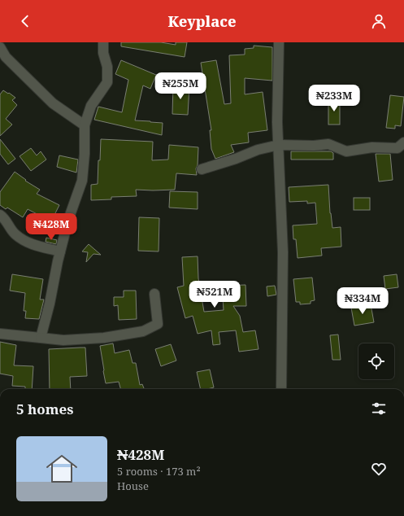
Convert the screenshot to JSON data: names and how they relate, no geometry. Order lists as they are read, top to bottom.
{
  "page": {
    "header": "Keyplace",
    "price": [
      "₦255M",
      "₦233M",
      "₦428M",
      "₦521M",
      "₦334M"
    ],
    "heading": "5 homes",
    "list": [
      {
        "name": "₦428M",
        "note": "5 rooms · 173 m² · House"
      }
    ]
  }
}
